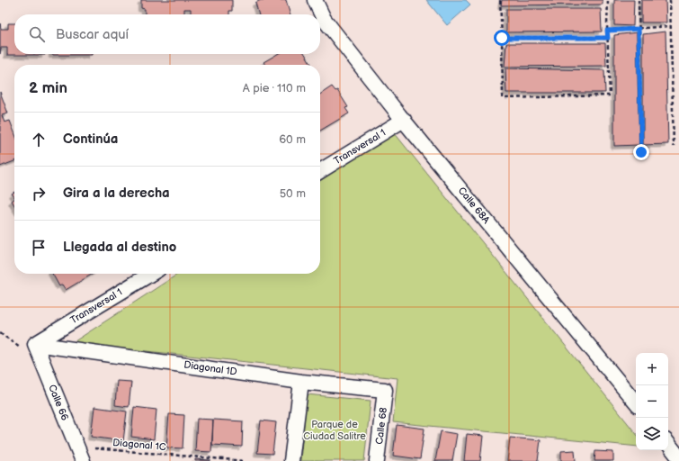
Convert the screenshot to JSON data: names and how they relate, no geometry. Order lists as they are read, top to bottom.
{
  "streets": {
    "street": [
      "Transversal 1",
      "Calle 68A",
      "Diagonal 1D",
      "Calle 66",
      "Calle 68"
    ],
    "path": ["Diagonal 1C"]
  },
  "crossings": [
    ["Transversal 1", "Calle 68A"],
    ["Transversal 1", "Diagonal 1D"],
    ["Transversal 1", "Calle 66"],
    ["Diagonal 1D", "Calle 66"],
    ["Diagonal 1D", "Calle 68"],
    ["Calle 66", "Diagonal 1C"]
  ],
  "parks": ["Parque de Ciudad Salitre"],
  "page": {
    "search": "Buscar aquí",
    "heading": ["2 min", "A pie · 110 m"],
    "list": [
      ["Continúa", "60 m"],
      ["Gira a la derecha", "50 m"],
      "Llegada al destino"
    ],
    "map_buttons": ["+", "−"]
  }
}
